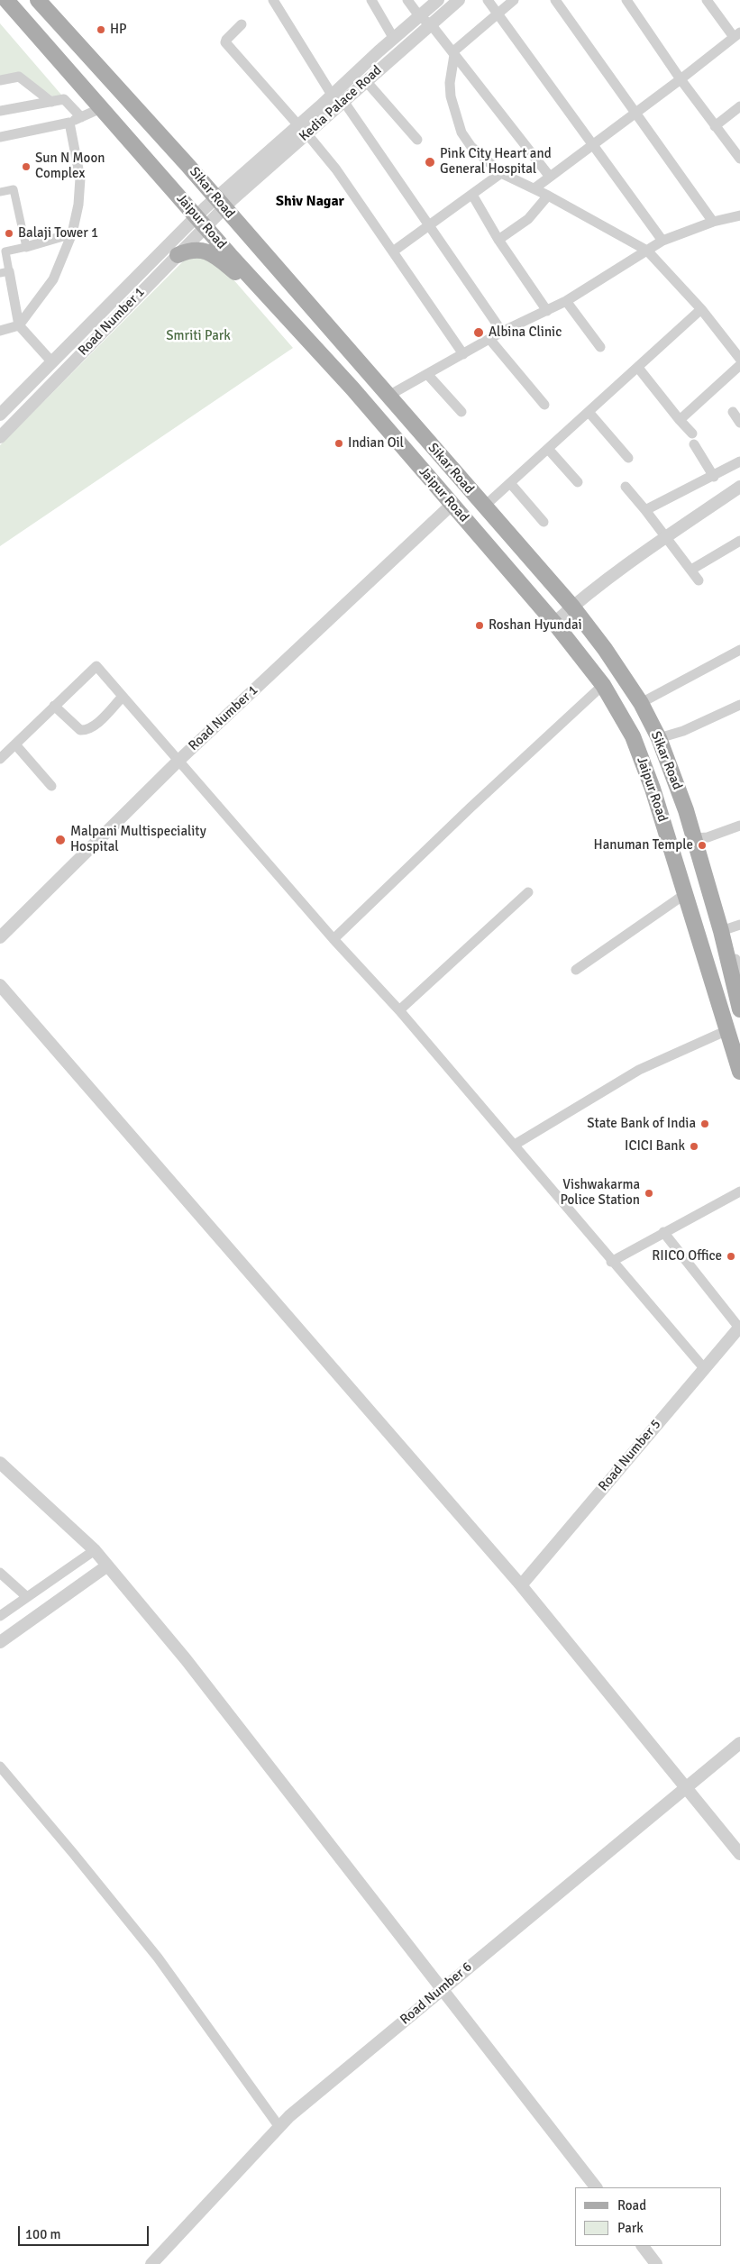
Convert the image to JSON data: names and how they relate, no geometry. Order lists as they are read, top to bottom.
{
  "streets": {
    "main road": ["Sikar Road", "Jaipur Road"],
    "street": [
      "Kedia Palace Road",
      "Road Number 1",
      "Road Number 5",
      "Road Number 6"
    ]
  },
  "crossings": [
    ["Kedia Palace Road", "Sikar Road"],
    ["Kedia Palace Road", "Road Number 1"],
    ["Sikar Road", "Road Number 1"],
    ["Jaipur Road", "Road Number 1"]
  ],
  "districts": ["Shiv Nagar"],
  "parks": ["Smriti Park"],
  "places": [
    "HP",
    "Pink City Heart and General Hospital",
    "Sun N Moon Complex",
    "Balaji Tower 1",
    "Albina Clinic",
    "Indian Oil",
    "Roshan Hyundai",
    "Malpani Multispeciality Hospital",
    "Hanuman Temple",
    "State Bank of India",
    "ICICI Bank",
    "Vishwakarma Police Station",
    "RIICO Office"
  ],
  "legend": ["Road", "Park"],
  "scale_bar": "100 m"
}
